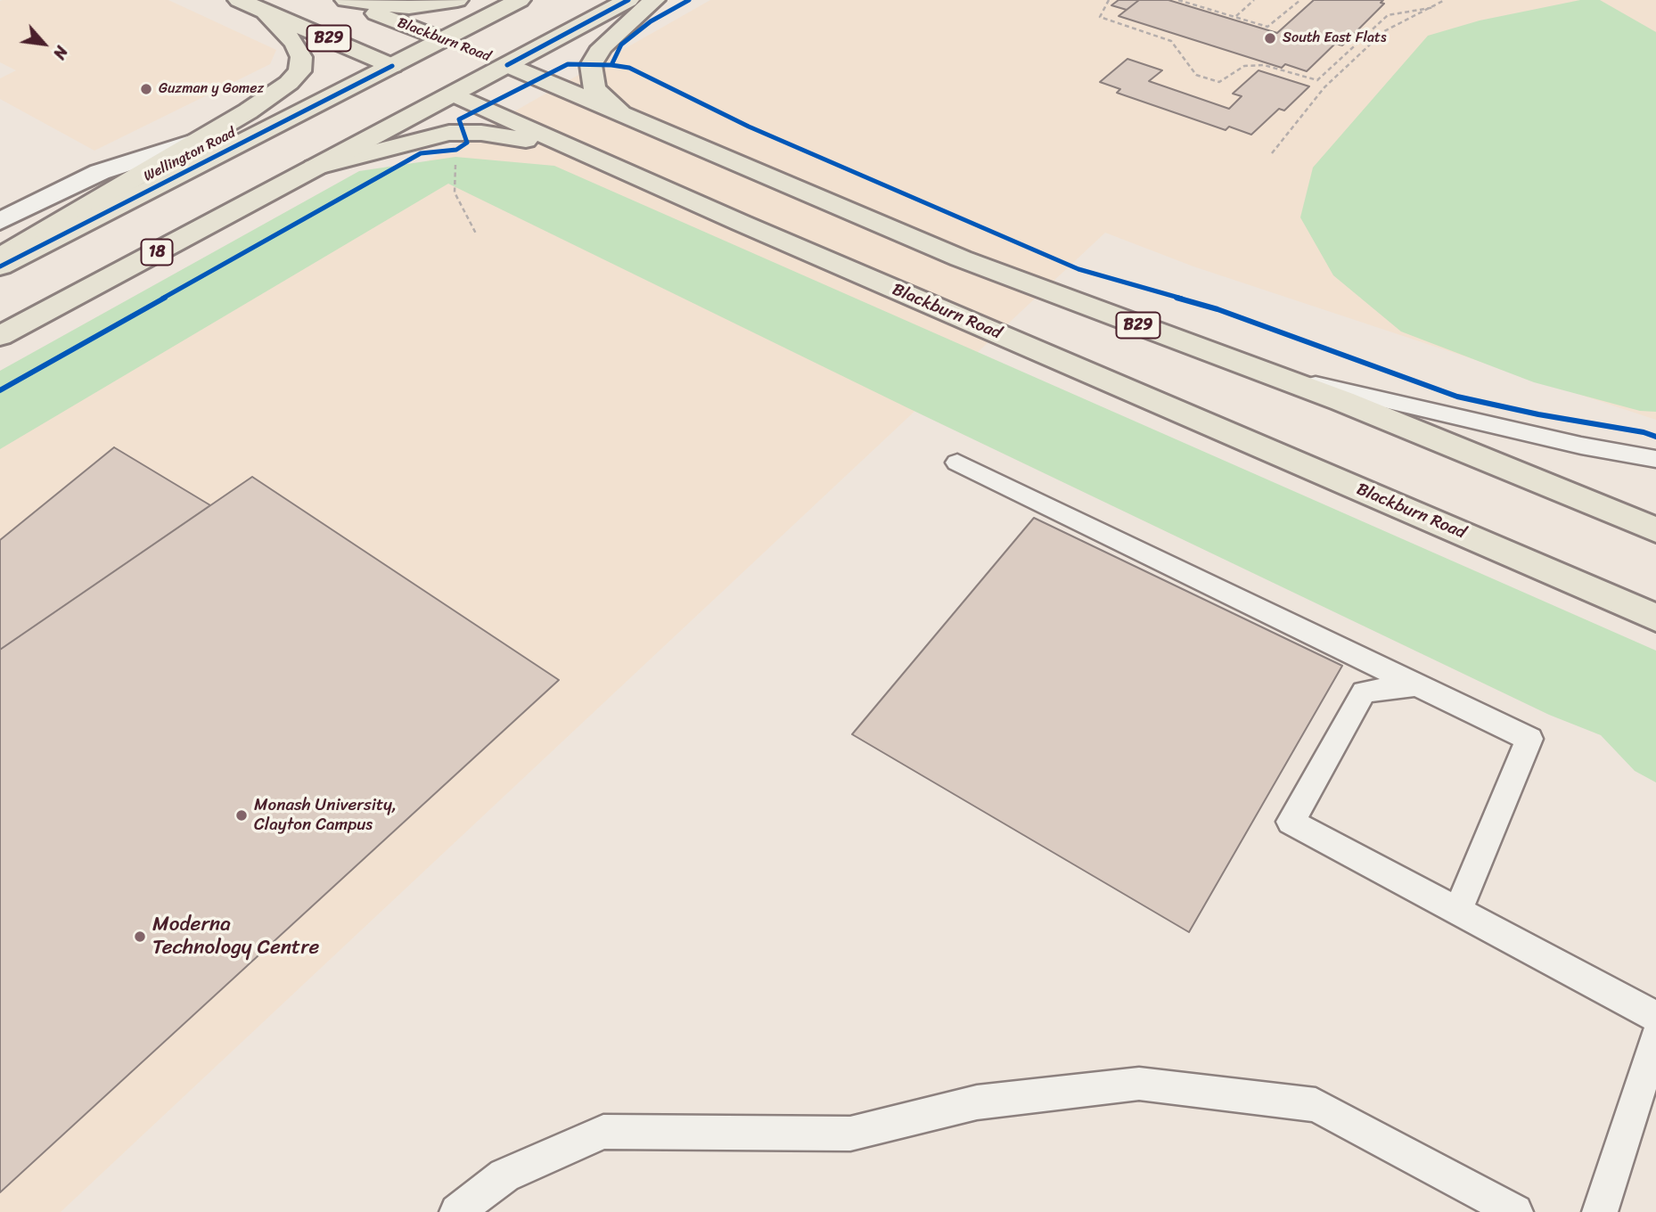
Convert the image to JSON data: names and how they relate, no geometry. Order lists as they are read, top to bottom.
{
  "streets": {
    "main road": [
      "B29",
      "Blackburn Road",
      "Wellington Road",
      "18"
    ]
  },
  "crossings": [
    ["Blackburn Road", "Wellington Road"]
  ],
  "places": [
    "South East Flats",
    "Guzman y Gomez",
    "Monash University, Clayton Campus",
    "Moderna Technology Centre"
  ],
  "north": "bottom right"
}
